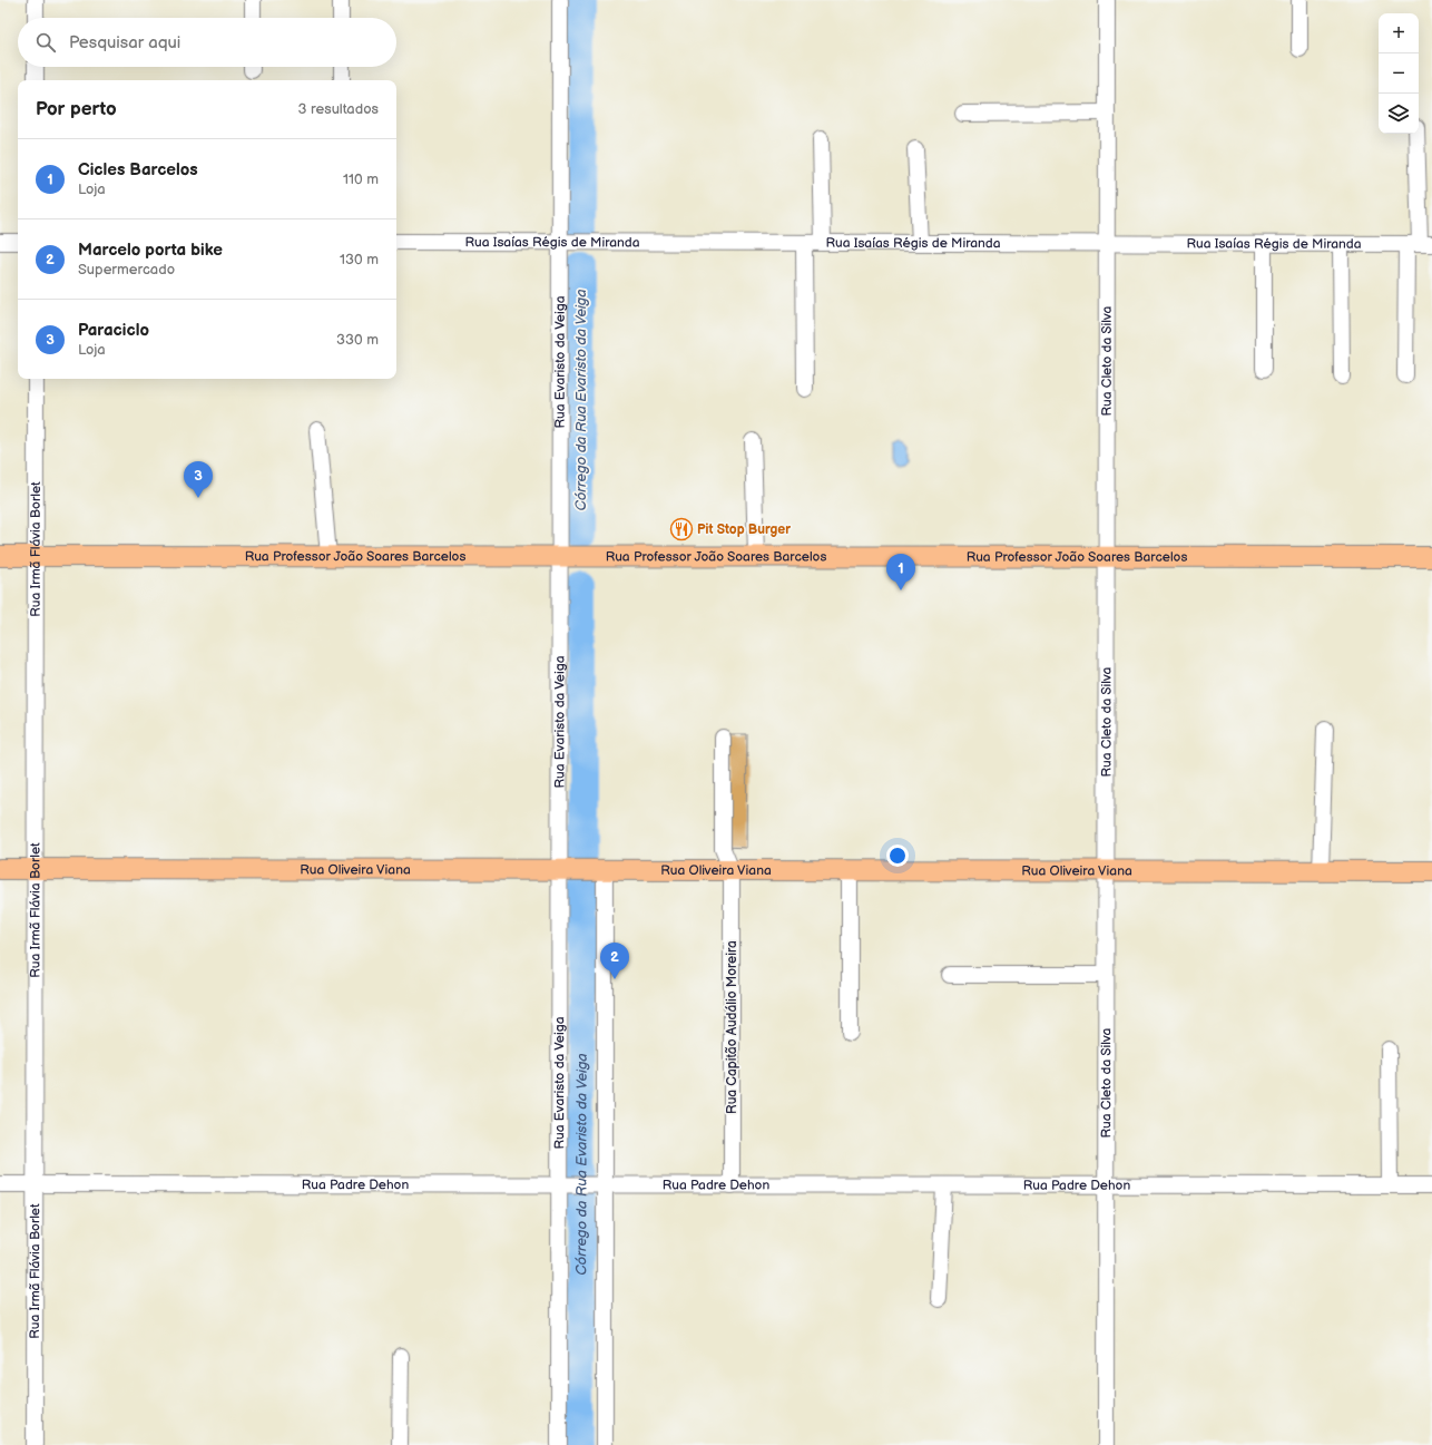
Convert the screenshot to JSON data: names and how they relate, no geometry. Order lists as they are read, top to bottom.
{
  "streets": {
    "main road": ["Rua Professor João Soares Barcelos", "Rua Oliveira Viana"],
    "street": [
      "Rua Isaías Régis de Miranda",
      "Rua Evaristo da Veiga",
      "Rua Cleto da Silva",
      "Rua Irmã Flávia Borlet",
      "Rua Capitão Audálio Moreira",
      "Rua Padre Dehon"
    ]
  },
  "crossings": [
    ["Rua Isaías Régis de Miranda", "Rua Evaristo da Veiga"],
    ["Rua Isaías Régis de Miranda", "Rua Cleto da Silva"],
    ["Rua Evaristo da Veiga", "Rua Professor João Soares Barcelos"],
    ["Rua Evaristo da Veiga", "Rua Oliveira Viana"],
    ["Rua Evaristo da Veiga", "Rua Padre Dehon"],
    ["Rua Cleto da Silva", "Rua Professor João Soares Barcelos"],
    ["Rua Cleto da Silva", "Rua Oliveira Viana"],
    ["Rua Cleto da Silva", "Rua Padre Dehon"],
    ["Rua Irmã Flávia Borlet", "Rua Professor João Soares Barcelos"],
    ["Rua Irmã Flávia Borlet", "Rua Oliveira Viana"],
    ["Rua Irmã Flávia Borlet", "Rua Padre Dehon"],
    ["Rua Oliveira Viana", "Rua Capitão Audálio Moreira"],
    ["Rua Capitão Audálio Moreira", "Rua Padre Dehon"]
  ],
  "water": ["Córrego da Rua Evaristo da Veiga"],
  "places": {
    "restaurant": ["Pit Stop Burger"]
  },
  "page": {
    "map_buttons": ["+", "−"],
    "search": "Pesquisar aqui",
    "heading": ["Por perto", "3 resultados"],
    "list": [
      {
        "mark": "1",
        "name": "Cicles Barcelos",
        "note": "Loja",
        "value": "110 m"
      },
      {
        "mark": "2",
        "name": "Marcelo porta bike",
        "note": "Supermercado",
        "value": "130 m"
      },
      {
        "mark": "3",
        "name": "Paraciclo",
        "note": "Loja",
        "value": "330 m"
      }
    ],
    "pins": ["3", "1", "2"]
  }
}
